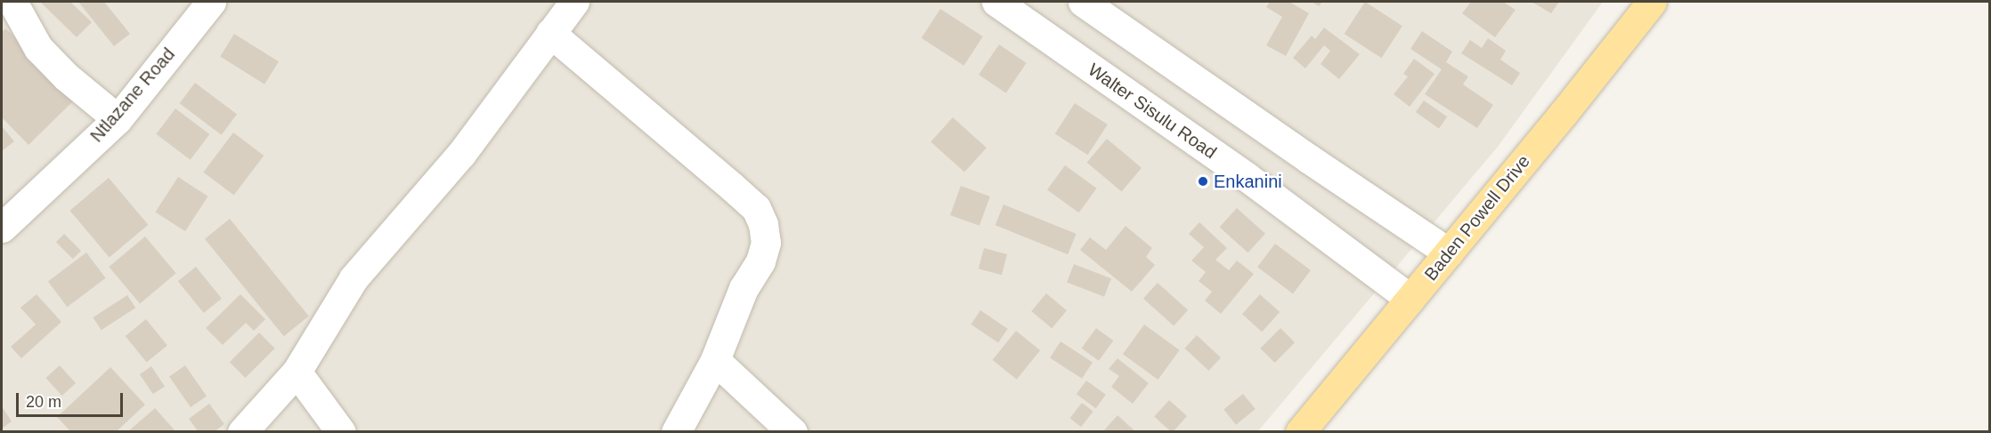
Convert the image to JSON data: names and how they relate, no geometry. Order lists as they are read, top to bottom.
{
  "streets": {
    "main road": ["Baden Powell Drive"],
    "street": ["Ntlazane Road", "Walter Sisulu Road"]
  },
  "crossings": [
    ["Walter Sisulu Road", "Baden Powell Drive"]
  ],
  "places": ["Enkanini"],
  "scale_bar": "20 m"
}
